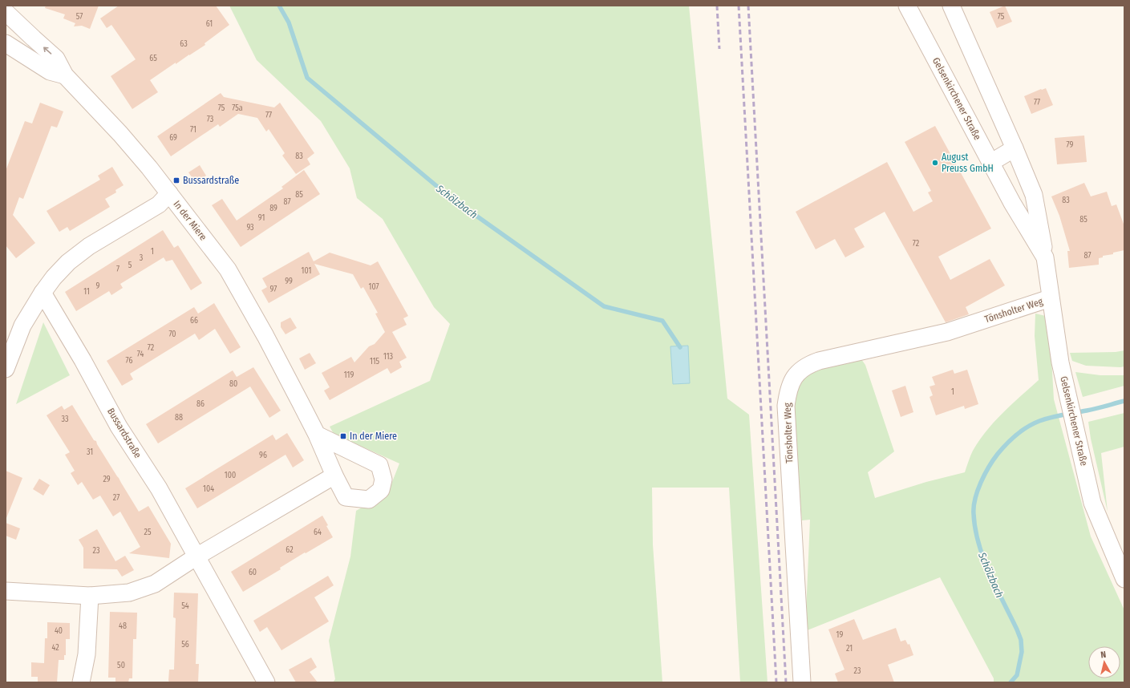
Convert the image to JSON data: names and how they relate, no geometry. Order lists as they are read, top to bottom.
{
  "streets": {
    "street": [
      "Gelsenkirchener Straße",
      "In der Miere",
      "Tönsholter Weg",
      "Bussardstraße"
    ]
  },
  "crossings": [
    ["Gelsenkirchener Straße", "Tönsholter Weg"]
  ],
  "water": ["Schölzbach"],
  "places": {
    "other": ["August Preuss GmbH"],
    "transit": ["Bussardstraße", "In der Miere"]
  },
  "house_numbers": [
    "57",
    "75",
    "61",
    "63",
    "65",
    "77",
    "75",
    "75a",
    "77",
    "73",
    "71",
    "69",
    "79",
    "83",
    "85",
    "83",
    "87",
    "89",
    "91",
    "85",
    "93",
    "72",
    "1",
    "87",
    "3",
    "5",
    "7",
    "101",
    "99",
    "9",
    "107",
    "97",
    "11",
    "66",
    "70",
    "72",
    "74",
    "113",
    "76",
    "115",
    "119",
    "80",
    "1",
    "86",
    "88",
    "33",
    "31",
    "96",
    "100",
    "29",
    "104",
    "27",
    "25",
    "64",
    "62",
    "23",
    "60",
    "54",
    "48",
    "40",
    "19",
    "56",
    "42",
    "21",
    "50",
    "23"
  ],
  "north": "top"
}
